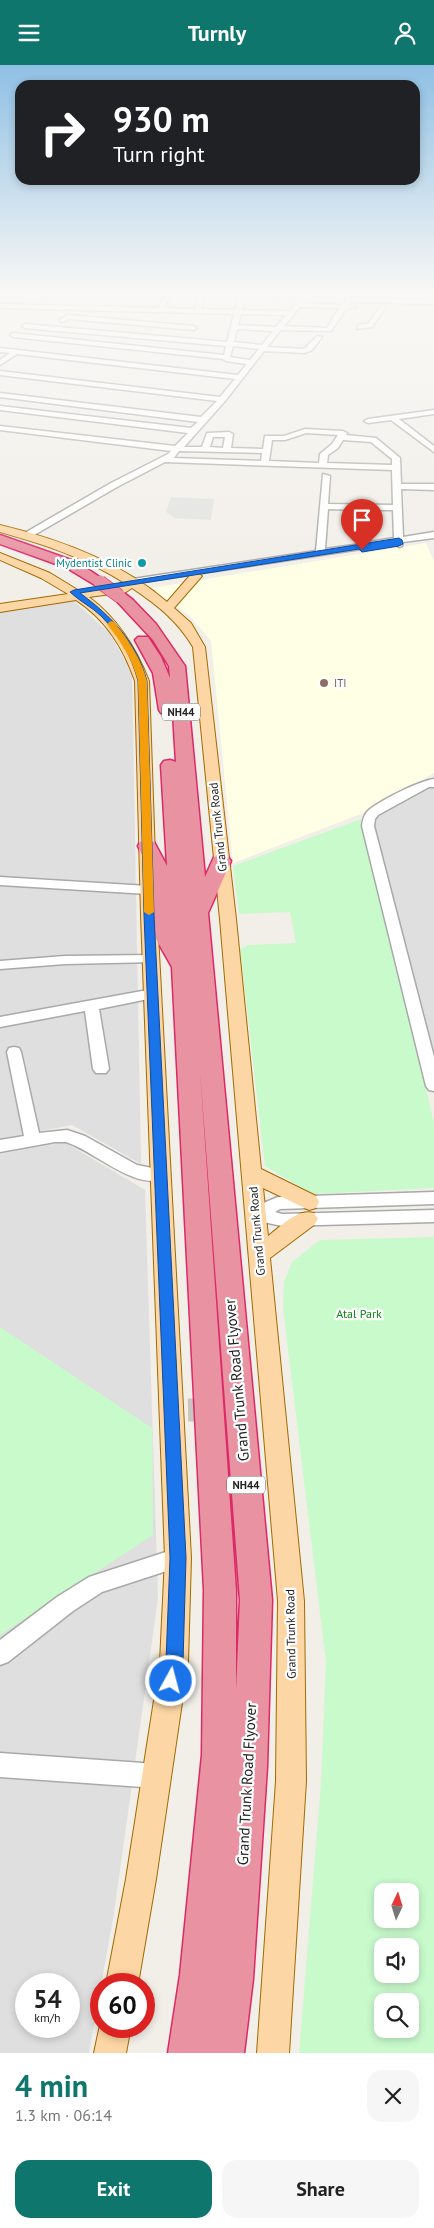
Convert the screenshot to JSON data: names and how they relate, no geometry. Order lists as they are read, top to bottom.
{
  "streets": {
    "highway": ["NH44", "Grand Trunk Road Flyover"],
    "main road": ["Grand Trunk Road"]
  },
  "crossings": [
    ["NH44", "Grand Trunk Road"],
    ["NH44", "Grand Trunk Road Flyover"]
  ],
  "parks": ["Atal Park"],
  "places": ["Mydentist Clinic", "ITI"],
  "north": "top",
  "page": {
    "header": "Turnly",
    "turn": ["930 m", "Turn right"],
    "speed": "54 km/h",
    "limit": "60",
    "heading": ["4 min", "1.3 km · 06:14"],
    "buttons": ["Exit", "Share"]
  }
}
